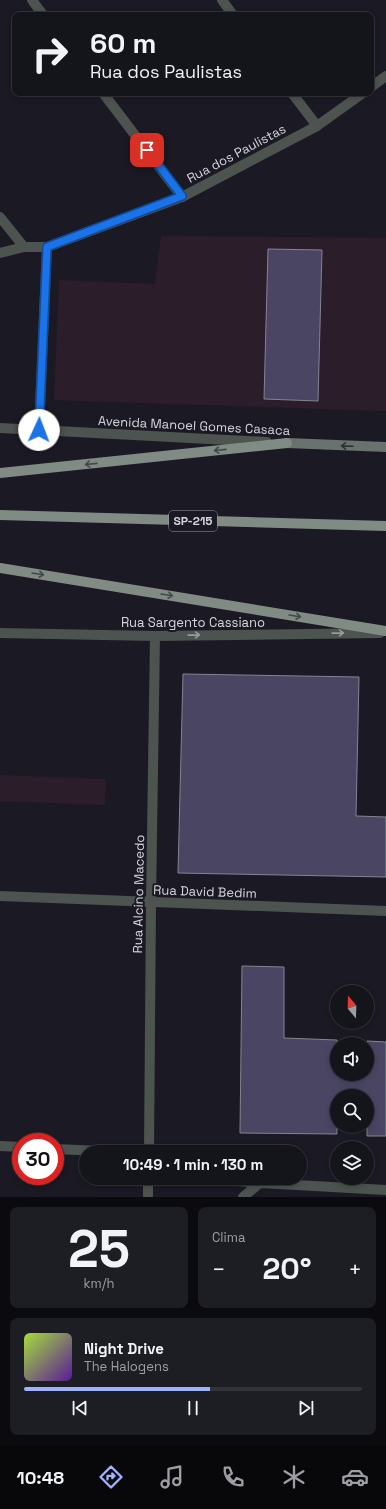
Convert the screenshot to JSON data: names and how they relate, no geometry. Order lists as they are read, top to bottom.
{
  "streets": {
    "main road": ["Avenida Manoel Gomes Casaca", "SP-215"],
    "street": [
      "Rua dos Paulistas",
      "Rua Sargento Cassiano",
      "Rua David Bedim",
      "Rua Alcino Macedo"
    ]
  },
  "crossings": [
    ["Rua Sargento Cassiano", "Rua Alcino Macedo"],
    ["Rua David Bedim", "Rua Alcino Macedo"]
  ],
  "one_way": ["Rua Sargento Cassiano"],
  "north": "top",
  "page": {
    "turn": ["60 m", "Rua dos Paulistas"],
    "limit": "30",
    "trip": "10:49 · 1 min · 130 m",
    "tile": [
      ["25", "km/h"],
      "Clima"
    ],
    "heat": ["−", "20°", "+"],
    "song": ["Night Drive", "The Halogens"],
    "tabs": "10:48"
  }
}
